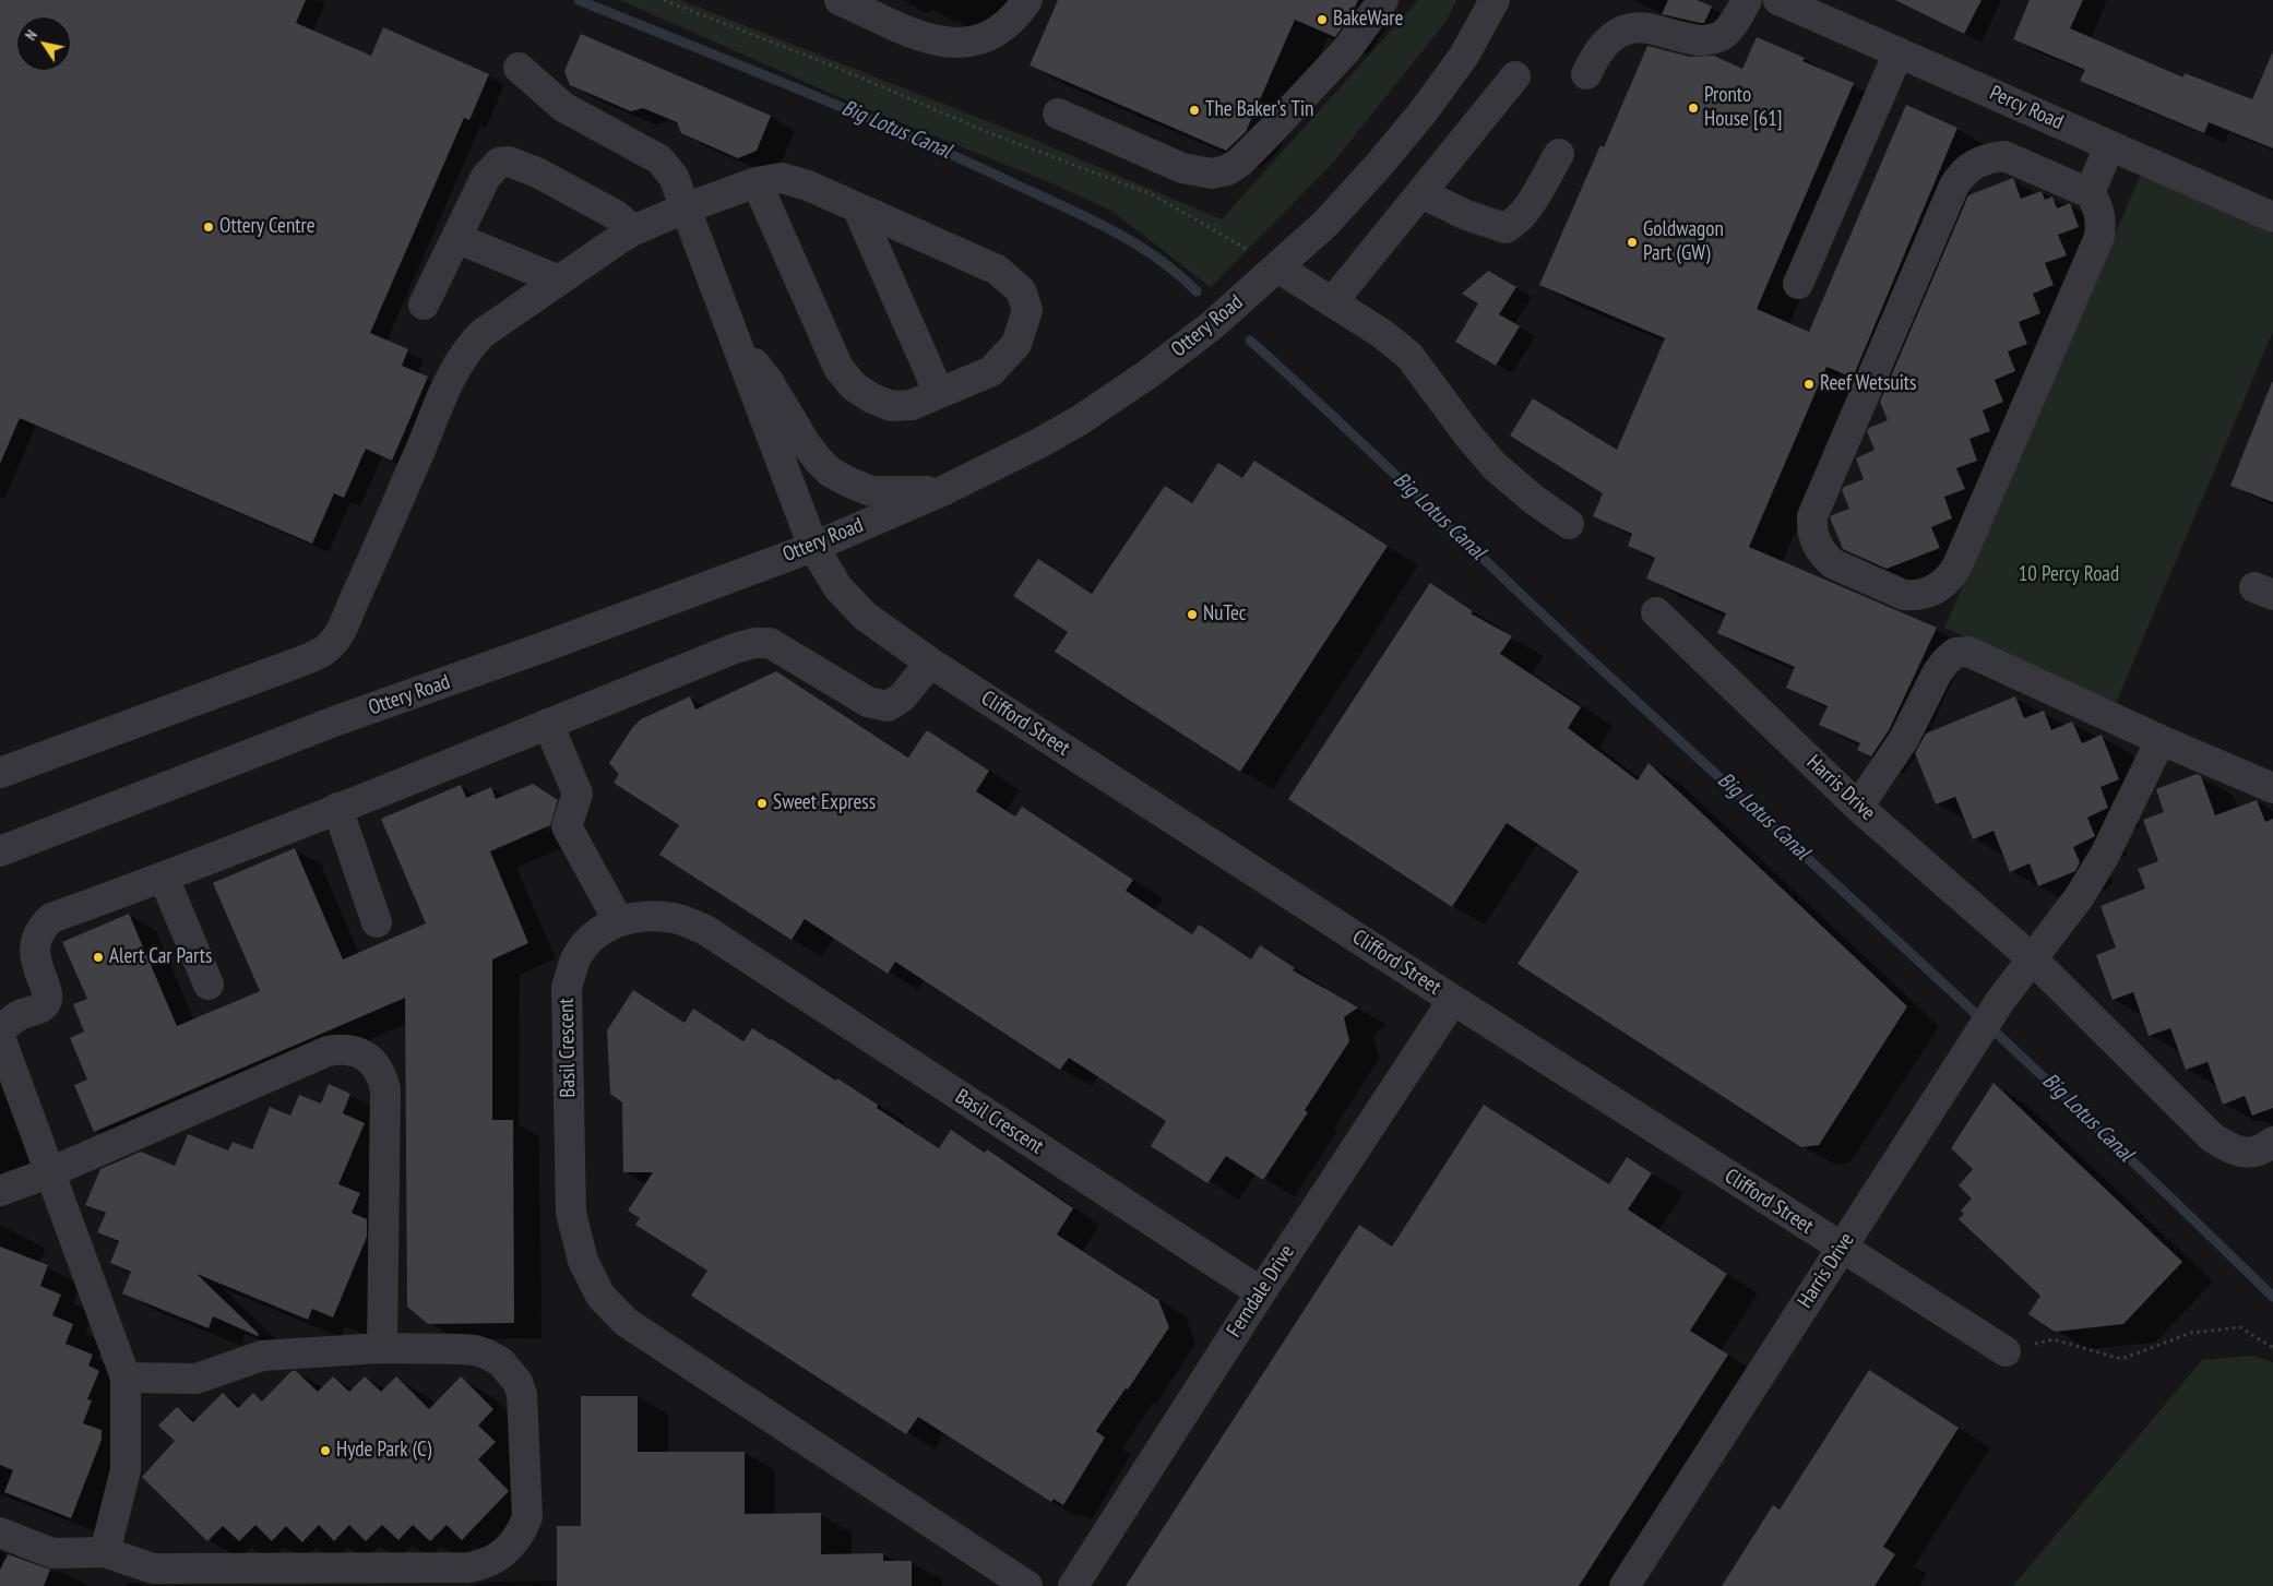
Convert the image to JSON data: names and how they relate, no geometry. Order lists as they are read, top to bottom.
{
  "streets": {
    "street": [
      "Percy Road",
      "Ottery Road",
      "Clifford Street",
      "Harris Drive",
      "Basil Crescent",
      "Ferndale Drive"
    ]
  },
  "crossings": [
    ["Ottery Road", "Clifford Street"],
    ["Clifford Street", "Harris Drive"],
    ["Clifford Street", "Ferndale Drive"],
    ["Basil Crescent", "Ferndale Drive"]
  ],
  "water": ["Big Lotus Canal"],
  "parks": ["10 Percy Road"],
  "places": [
    "BakeWare",
    "Pronto House [61]",
    "The Baker's Tin",
    "Ottery Centre",
    "Goldwagon Part (GW)",
    "Reef Wetsuits",
    "NuTec",
    "Sweet Express",
    "Alert Car Parts",
    "Hyde Park (C)"
  ],
  "north": "top left"
}
